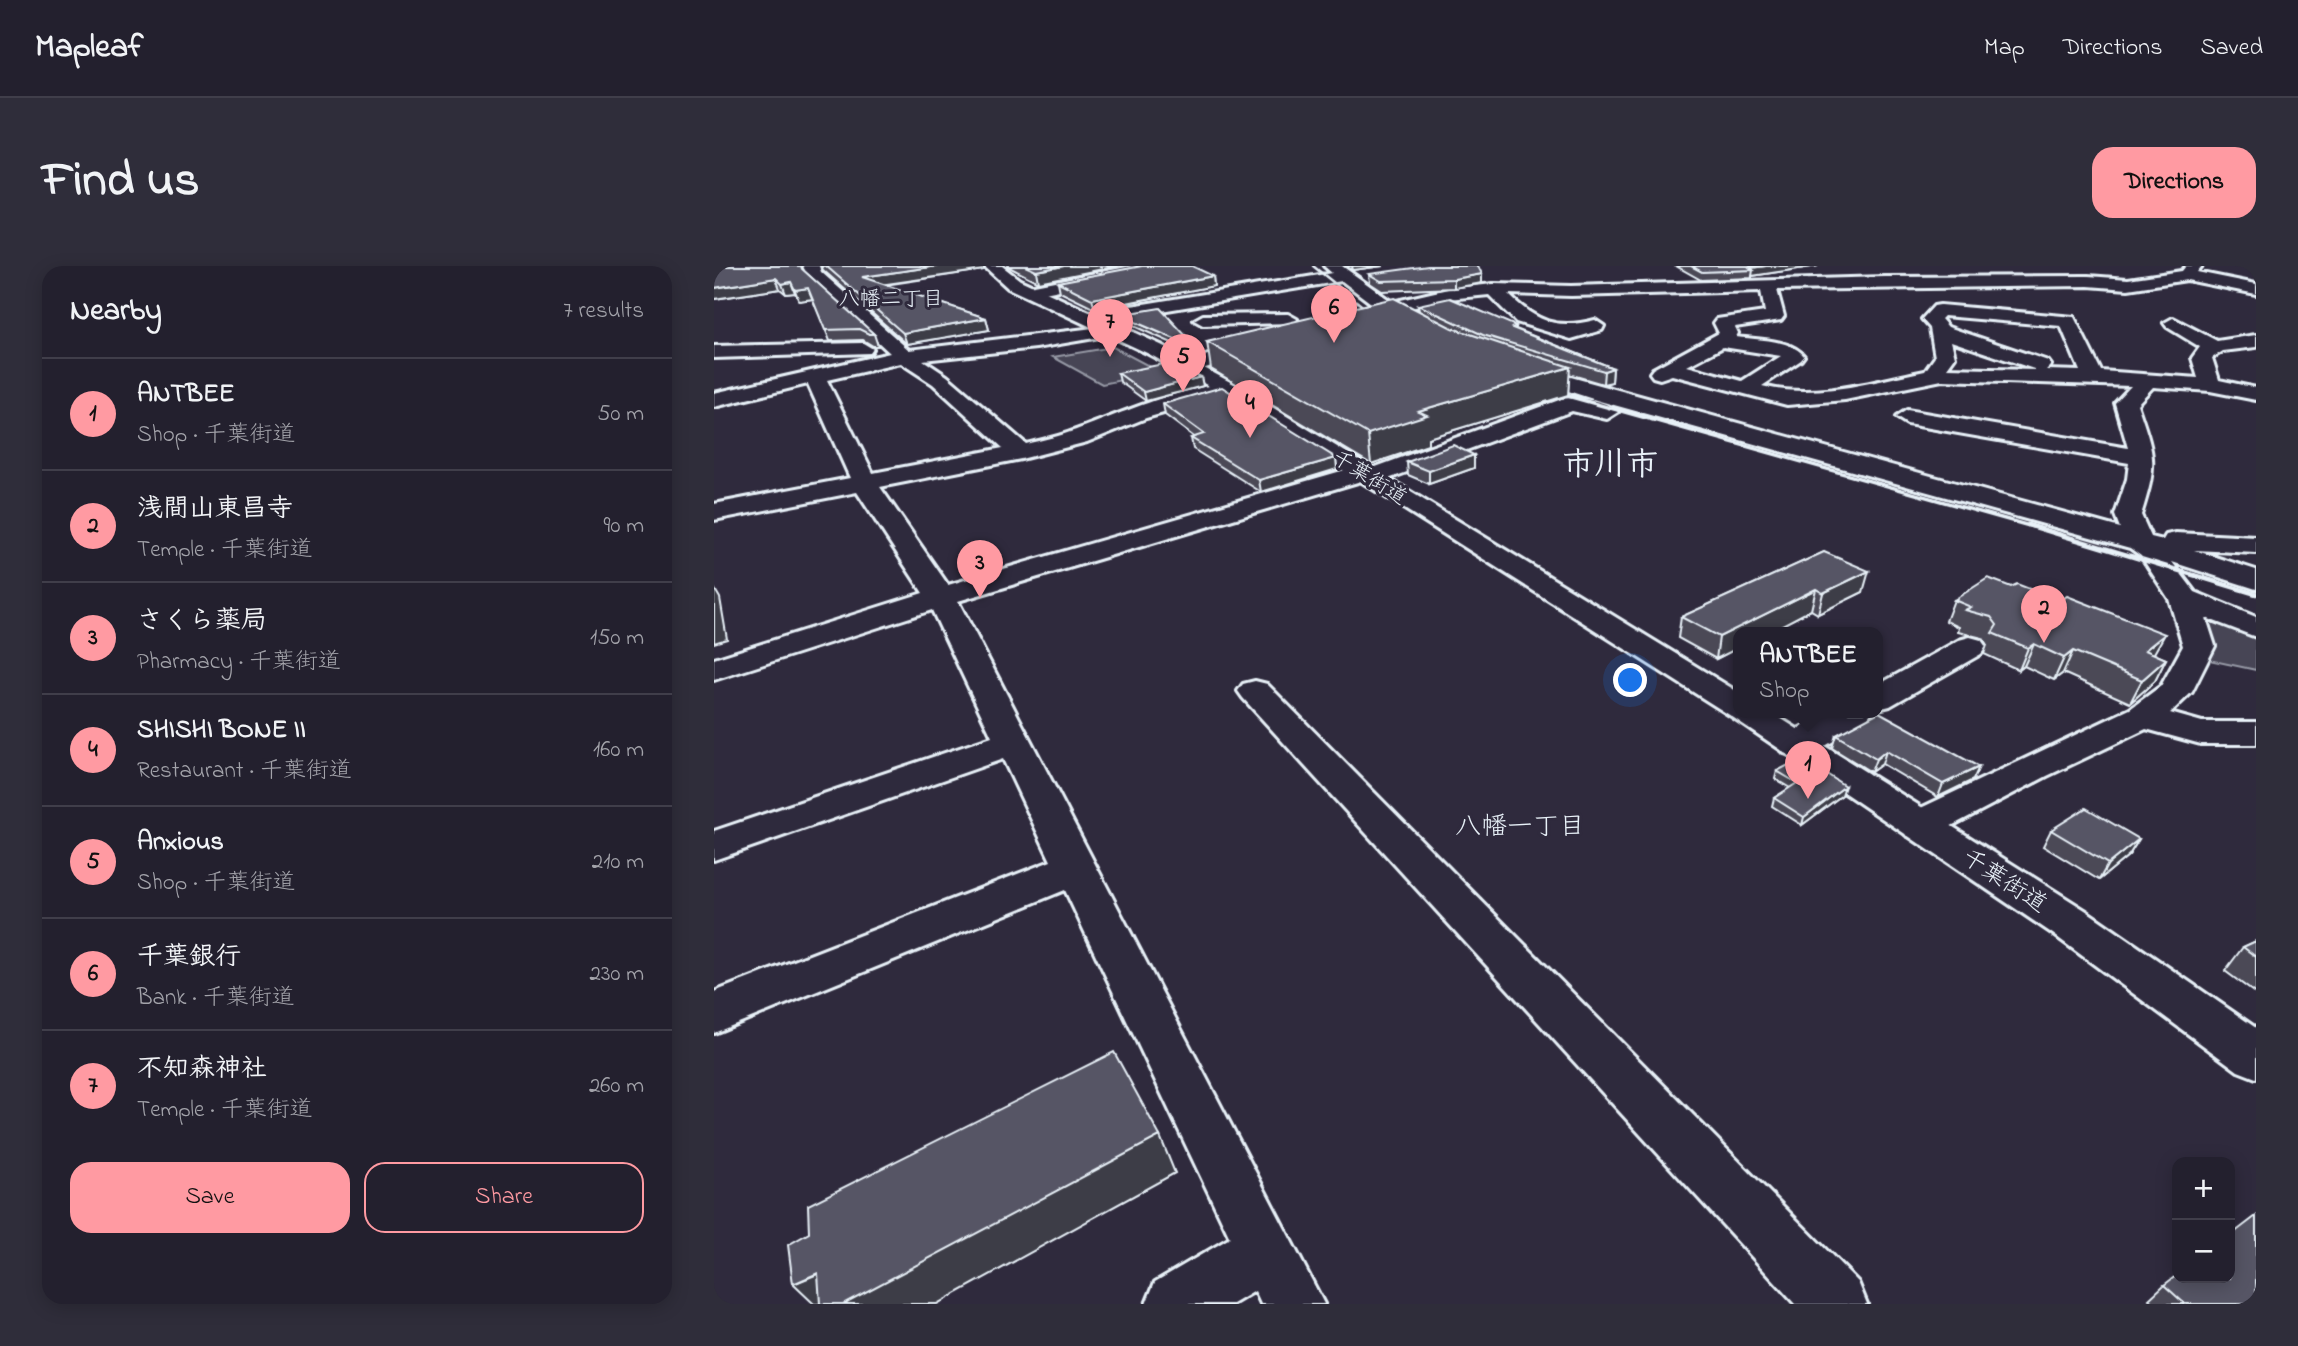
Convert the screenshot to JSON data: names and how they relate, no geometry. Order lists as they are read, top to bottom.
{
  "streets": {
    "main road": ["千葉街道"]
  },
  "districts": ["八幡二丁目", "市川市", "八幡一丁目"],
  "page": {
    "header": "Mapleaf",
    "nav": ["Map", "Directions", "Saved"],
    "title": "Find us",
    "buttons": [
      "Directions",
      ["Save", "Share"]
    ],
    "heading": ["Nearby", "7 results"],
    "pins": [
      "6",
      "7",
      "5",
      "4",
      "3",
      "2",
      "1"
    ],
    "list": [
      {
        "mark": "1",
        "name": "ANTBEE",
        "note": "Shop · 千葉街道",
        "value": "50 m"
      },
      {
        "mark": "2",
        "name": "浅間山東昌寺",
        "note": "Temple · 千葉街道",
        "value": "90 m"
      },
      {
        "mark": "3",
        "name": "さくら薬局",
        "note": "Pharmacy · 千葉街道",
        "value": "150 m"
      },
      {
        "mark": "4",
        "name": "SHISHI BONE II",
        "note": "Restaurant · 千葉街道",
        "value": "160 m"
      },
      {
        "mark": "5",
        "name": "Anxious",
        "note": "Shop · 千葉街道",
        "value": "210 m"
      },
      {
        "mark": "6",
        "name": "千葉銀行",
        "note": "Bank · 千葉街道",
        "value": "230 m"
      },
      {
        "mark": "7",
        "name": "不知森神社",
        "note": "Temple · 千葉街道",
        "value": "260 m"
      }
    ],
    "popup": ["ANTBEE", "Shop"],
    "map_buttons": ["+", "−"]
  }
}
